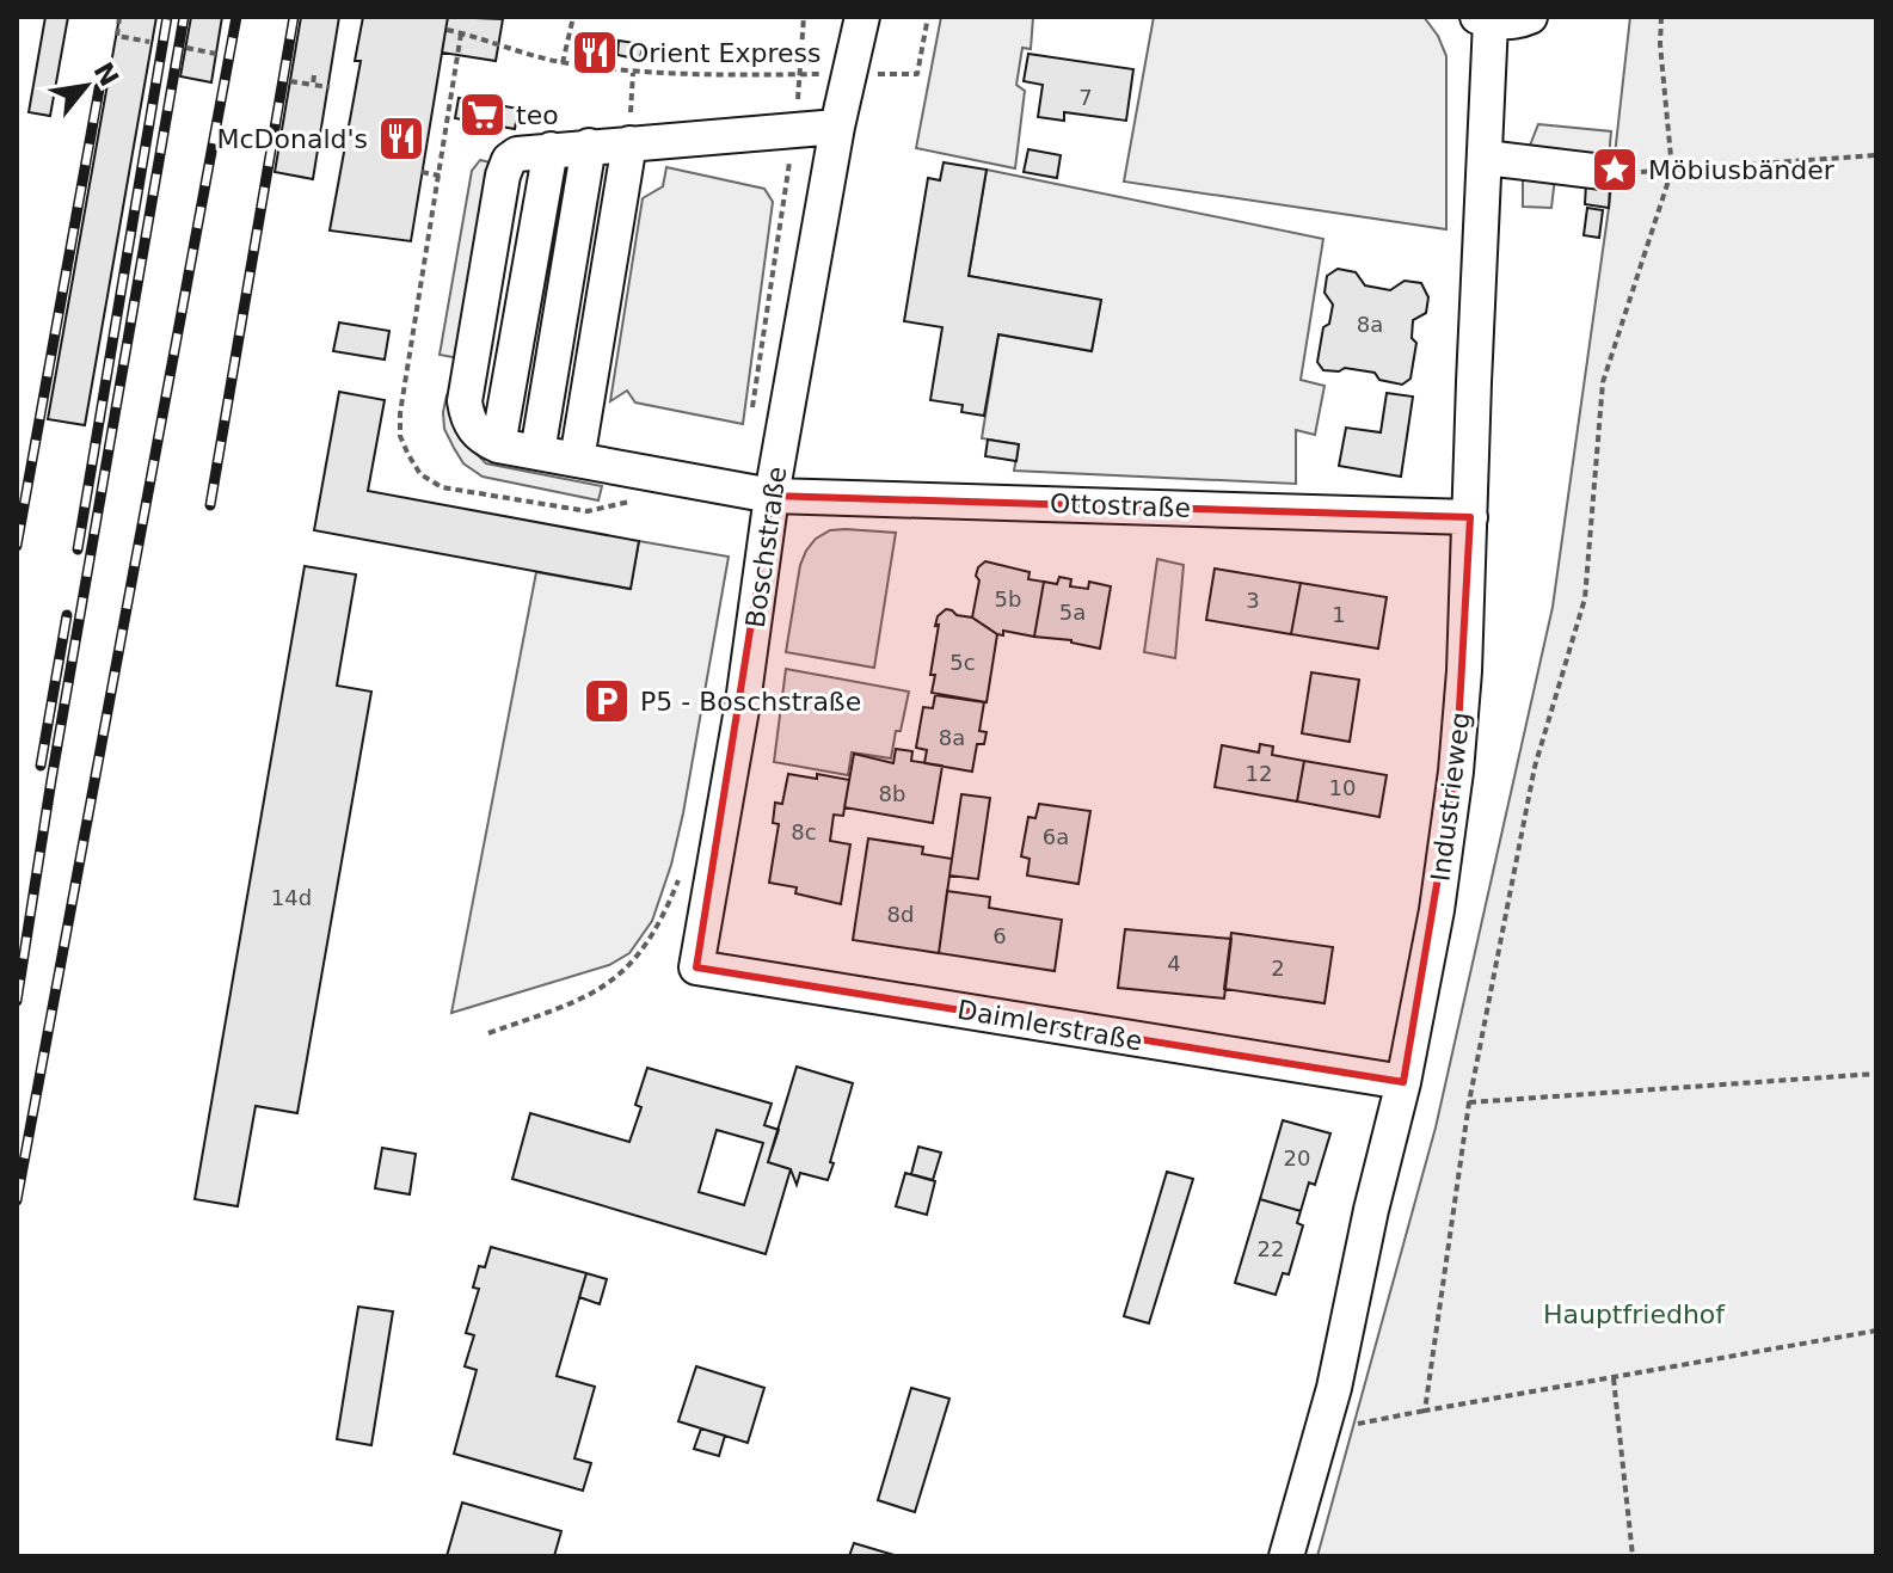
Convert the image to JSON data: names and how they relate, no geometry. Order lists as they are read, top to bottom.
{
  "streets": {
    "street": [
      "Ottostraße",
      "Boschstraße",
      "Industrieweg",
      "Daimlerstraße"
    ]
  },
  "crossings": [
    ["Ottostraße", "Boschstraße"],
    ["Ottostraße", "Industrieweg"],
    ["Boschstraße", "Daimlerstraße"],
    ["Industrieweg", "Daimlerstraße"]
  ],
  "parks": ["Hauptfriedhof"],
  "places": {
    "restaurant": ["Orient Express", "McDonald's"],
    "supermarket": ["teo"],
    "place": ["Möbiusbänder"],
    "parking": ["P5 - Boschstraße"]
  },
  "house_numbers": [
    "7",
    "8a",
    "5b",
    "3",
    "5a",
    "1",
    "5c",
    "8a",
    "12",
    "10",
    "8b",
    "8c",
    "6a",
    "14d",
    "8d",
    "6",
    "4",
    "2",
    "20",
    "22"
  ],
  "north": "top right"
}
